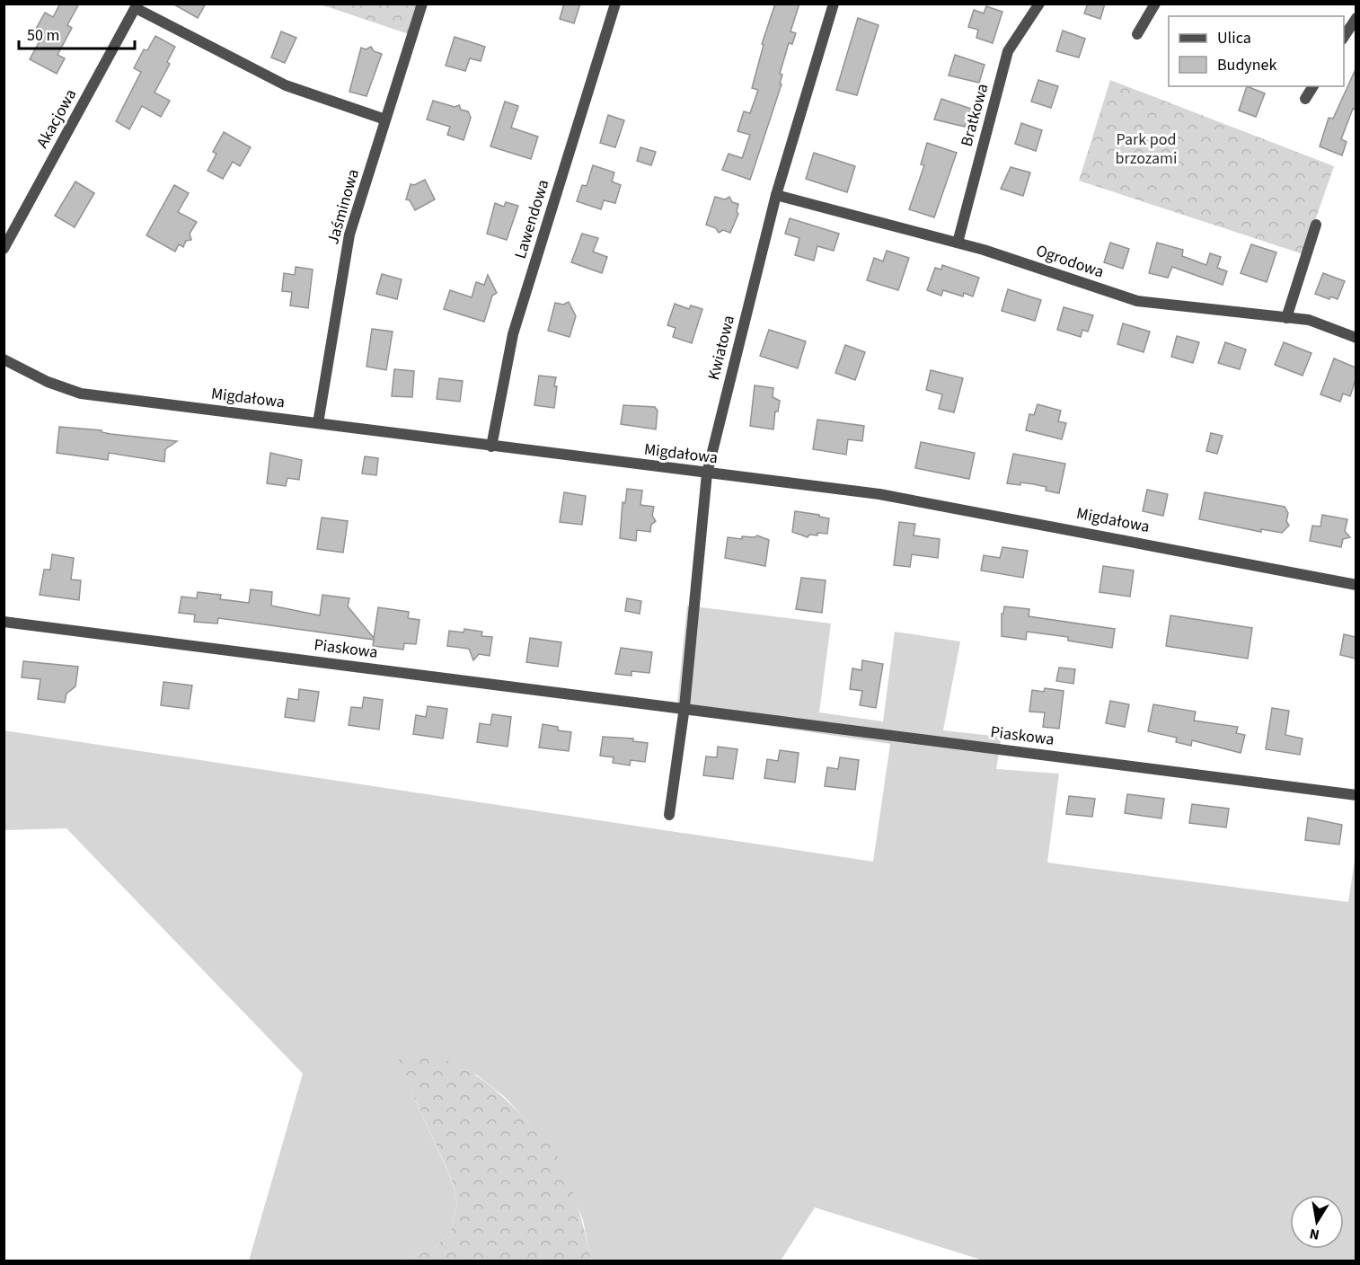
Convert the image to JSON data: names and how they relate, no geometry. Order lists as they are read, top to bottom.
{
  "streets": {
    "street": [
      "Bratkowa",
      "Akacjowa",
      "Jaśminowa",
      "Lawendowa",
      "Ogrodowa",
      "Kwiatowa",
      "Migdałowa",
      "Piaskowa"
    ]
  },
  "crossings": [
    ["Bratkowa", "Ogrodowa"],
    ["Jaśminowa", "Migdałowa"],
    ["Lawendowa", "Migdałowa"],
    ["Ogrodowa", "Kwiatowa"],
    ["Kwiatowa", "Migdałowa"],
    ["Kwiatowa", "Piaskowa"]
  ],
  "parks": ["Park pod brzozami"],
  "legend": ["Ulica", "Budynek"],
  "scale_bar": "50 m",
  "north": "bottom"
}
